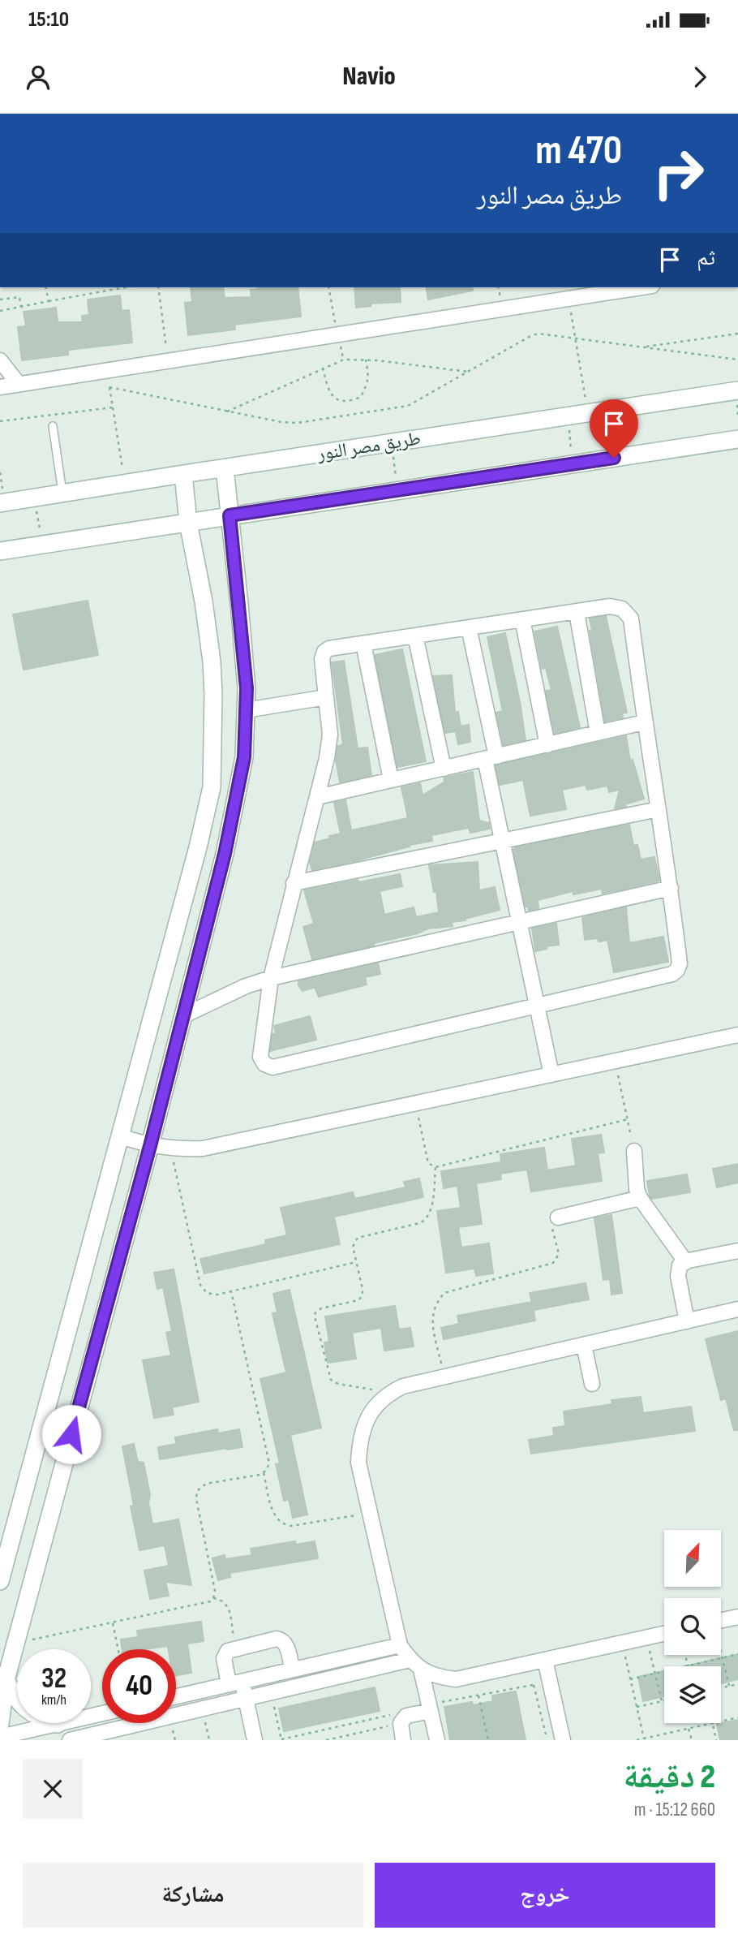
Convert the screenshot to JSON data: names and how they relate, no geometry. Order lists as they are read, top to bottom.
{
  "streets": {
    "street": ["طريق مصر النور"]
  },
  "north": "top right",
  "page": {
    "status": "15:10",
    "header": "Navio",
    "turn": ["470 m", "طريق مصر النور"],
    "then": "ثم",
    "speed": "32 km/h",
    "limit": "40",
    "heading": ["2 دقيقة", "660 m · 15:12"],
    "buttons": ["خروج", "مشاركة"]
  }
}
